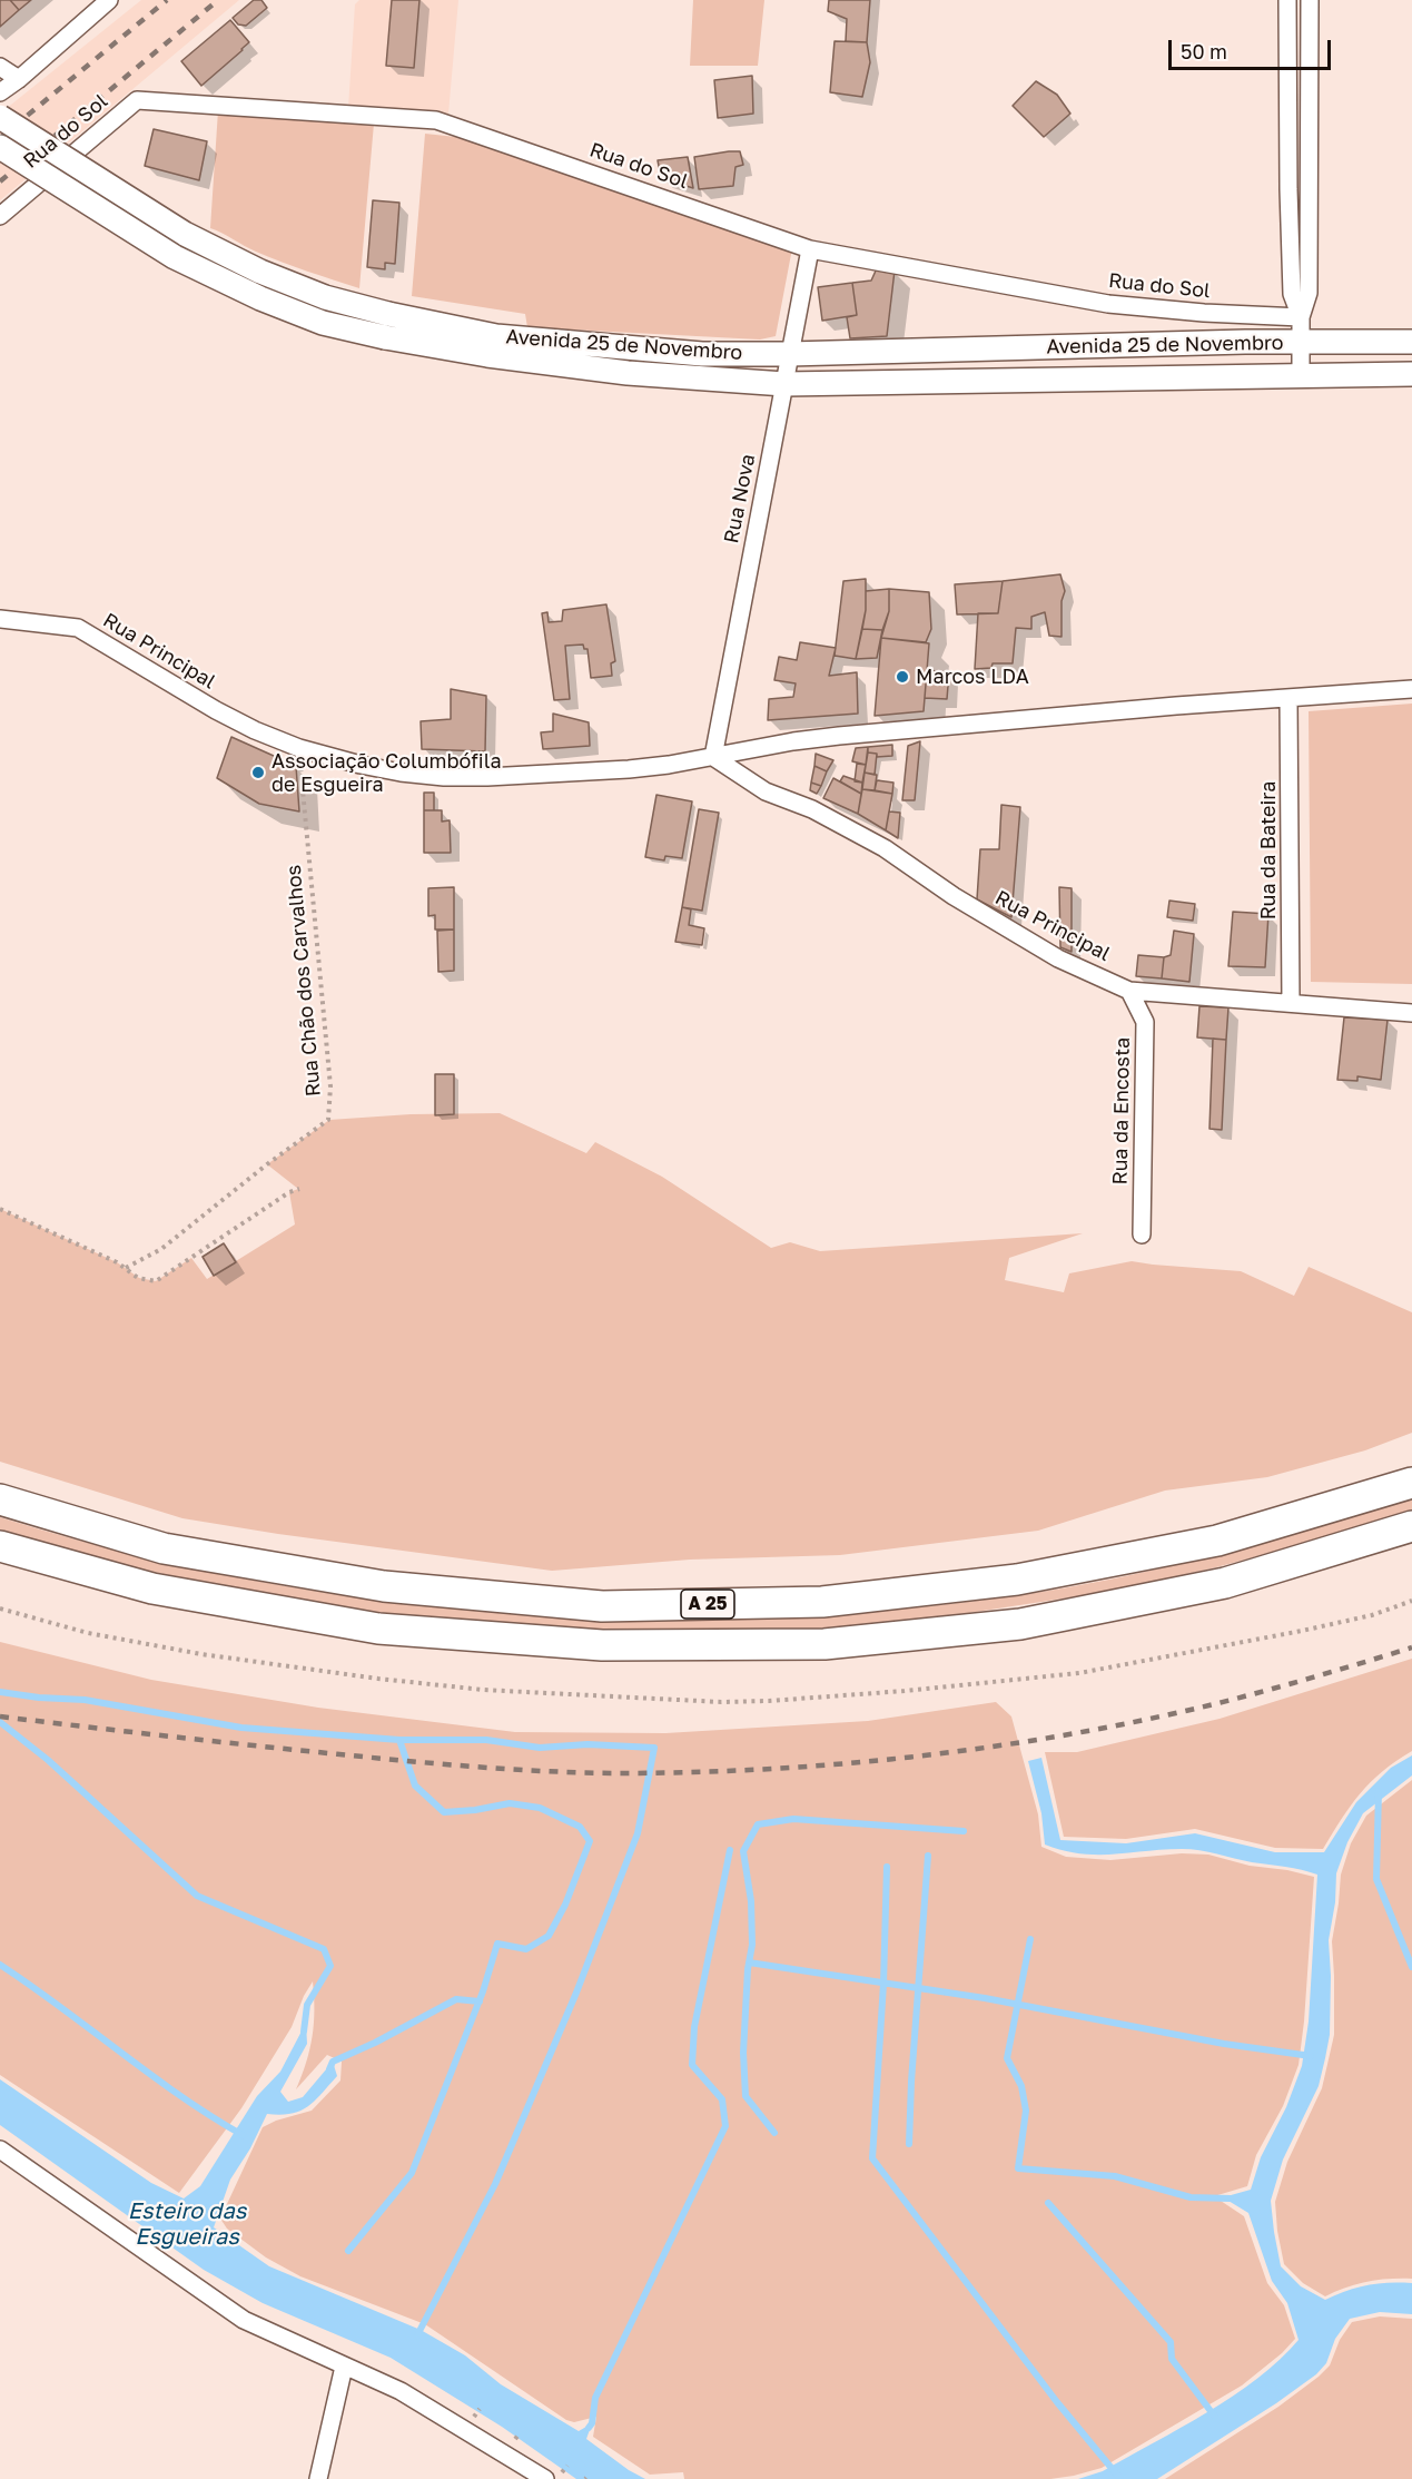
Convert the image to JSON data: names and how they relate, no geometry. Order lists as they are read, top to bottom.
{
  "streets": {
    "highway": ["A 25"],
    "street": [
      "Rua do Sol",
      "Avenida 25 de Novembro",
      "Rua Nova",
      "Rua Principal",
      "Rua da Bateira",
      "Rua da Encosta"
    ],
    "path": ["Rua Chão dos Carvalhos"]
  },
  "crossings": [
    ["Rua do Sol", "Rua Nova"],
    ["Avenida 25 de Novembro", "Rua Nova"],
    ["Rua Nova", "Rua Principal"],
    ["Rua Principal", "Rua da Bateira"],
    ["Rua Principal", "Rua Chão dos Carvalhos"],
    ["Rua Principal", "Rua da Encosta"]
  ],
  "water": ["Esteiro das Esgueiras"],
  "places": ["Marcos LDA", "Associação Columbófila de Esgueira"],
  "scale_bar": "50 m"
}
